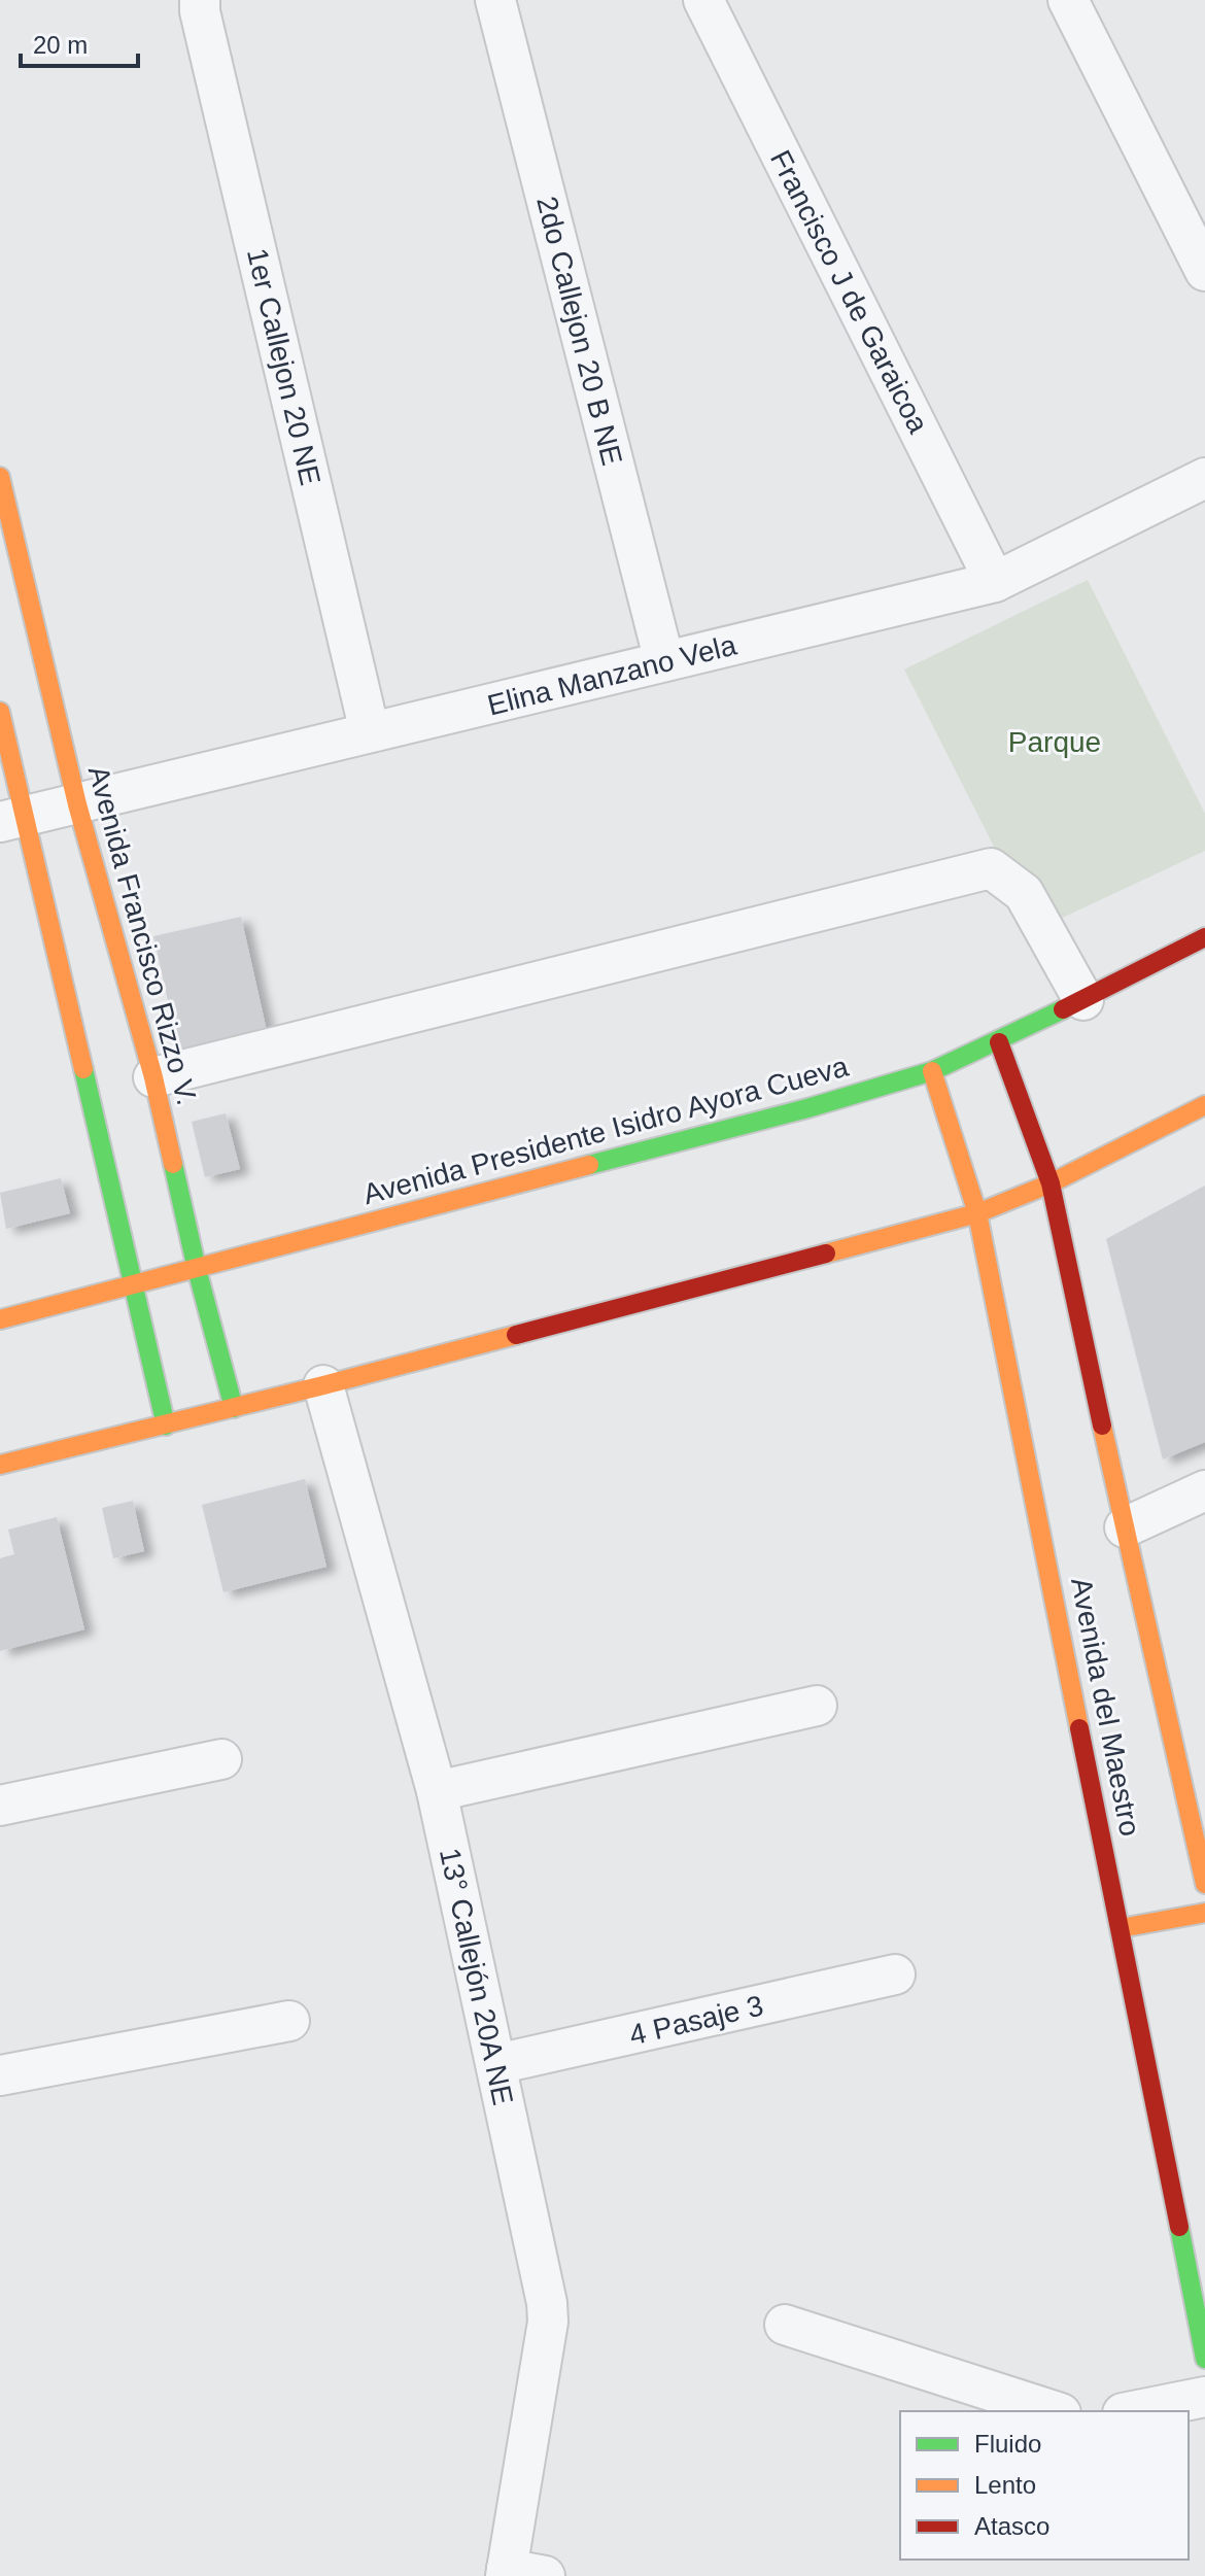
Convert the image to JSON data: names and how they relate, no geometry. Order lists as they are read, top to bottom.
{
  "streets": {
    "main road": ["Avenida Francisco Rizzo V.", "Avenida Presidente Isidro Ayora Cueva", "Avenida del Maestro"],
    "street": [
      "Francisco J de Garaicoa",
      "2do Callejon 20 B NE",
      "1er Callejon 20 NE",
      "Elina Manzano Vela",
      "13° Callejón 20A NE",
      "4 Pasaje 3"
    ]
  },
  "crossings": [
    ["Francisco J de Garaicoa", "Elina Manzano Vela"],
    ["2do Callejon 20 B NE", "Elina Manzano Vela"],
    ["1er Callejon 20 NE", "Elina Manzano Vela"],
    ["Elina Manzano Vela", "Avenida Francisco Rizzo V."],
    ["Avenida Francisco Rizzo V.", "Avenida Presidente Isidro Ayora Cueva"],
    ["Avenida Presidente Isidro Ayora Cueva", "Avenida del Maestro"],
    ["13° Callejón 20A NE", "4 Pasaje 3"]
  ],
  "parks": ["Parque"],
  "legend": ["Fluido", "Lento", "Atasco"],
  "scale_bar": "20 m"
}
